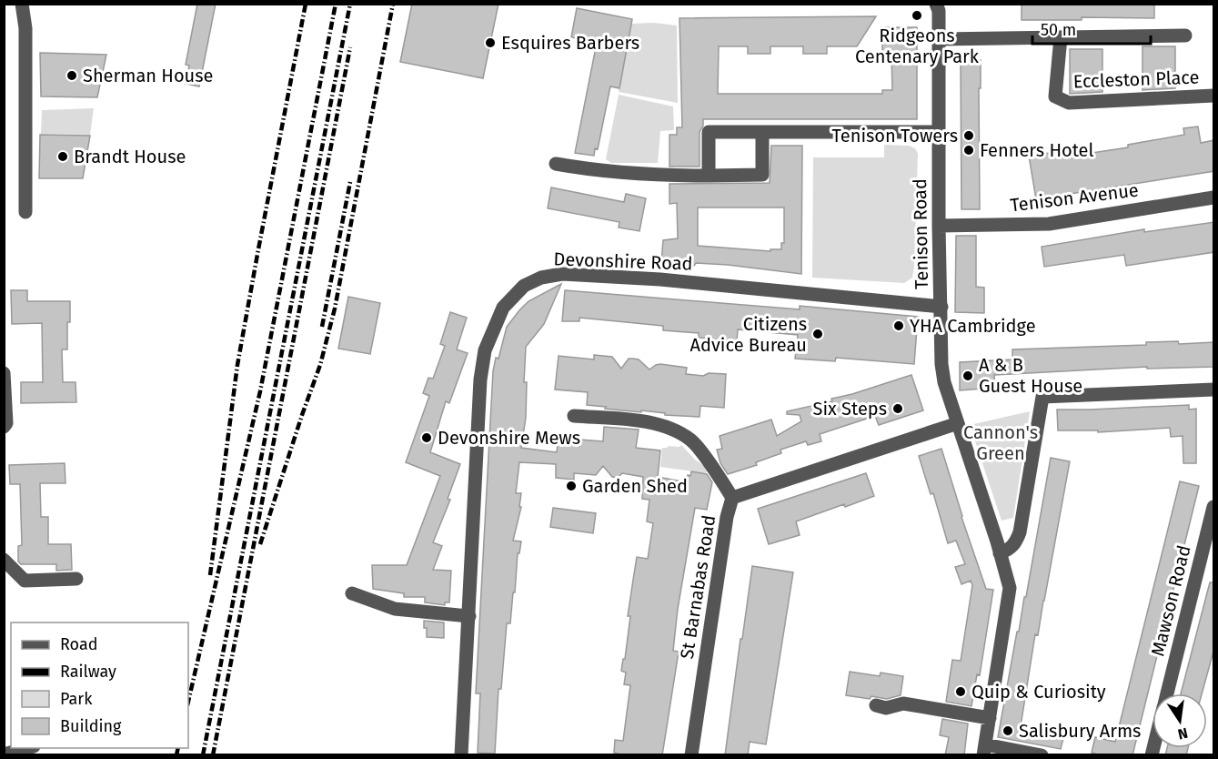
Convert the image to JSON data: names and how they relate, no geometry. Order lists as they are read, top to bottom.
{
  "streets": {
    "street": [
      "Eccleston Place",
      "Tenison Avenue",
      "Tenison Road",
      "Devonshire Road",
      "St Barnabas Road",
      "Mawson Road"
    ]
  },
  "crossings": [
    ["Tenison Avenue", "Tenison Road"],
    ["Tenison Road", "Devonshire Road"],
    ["Tenison Road", "St Barnabas Road"]
  ],
  "parks": ["Cannon's Green"],
  "places": [
    "Ridgeons Centenary Park",
    "Esquires Barbers",
    "Sherman House",
    "Tenison Towers",
    "Fenners Hotel",
    "Brandt House",
    "YHA Cambridge",
    "Citizens Advice Bureau",
    "A & B Guest House",
    "Six Steps",
    "Devonshire Mews",
    "Garden Shed",
    "Quip & Curiosity",
    "Salisbury Arms"
  ],
  "legend": [
    "Road",
    "Railway",
    "Park",
    "Building"
  ],
  "scale_bar": "50 m",
  "north": "bottom"
}
